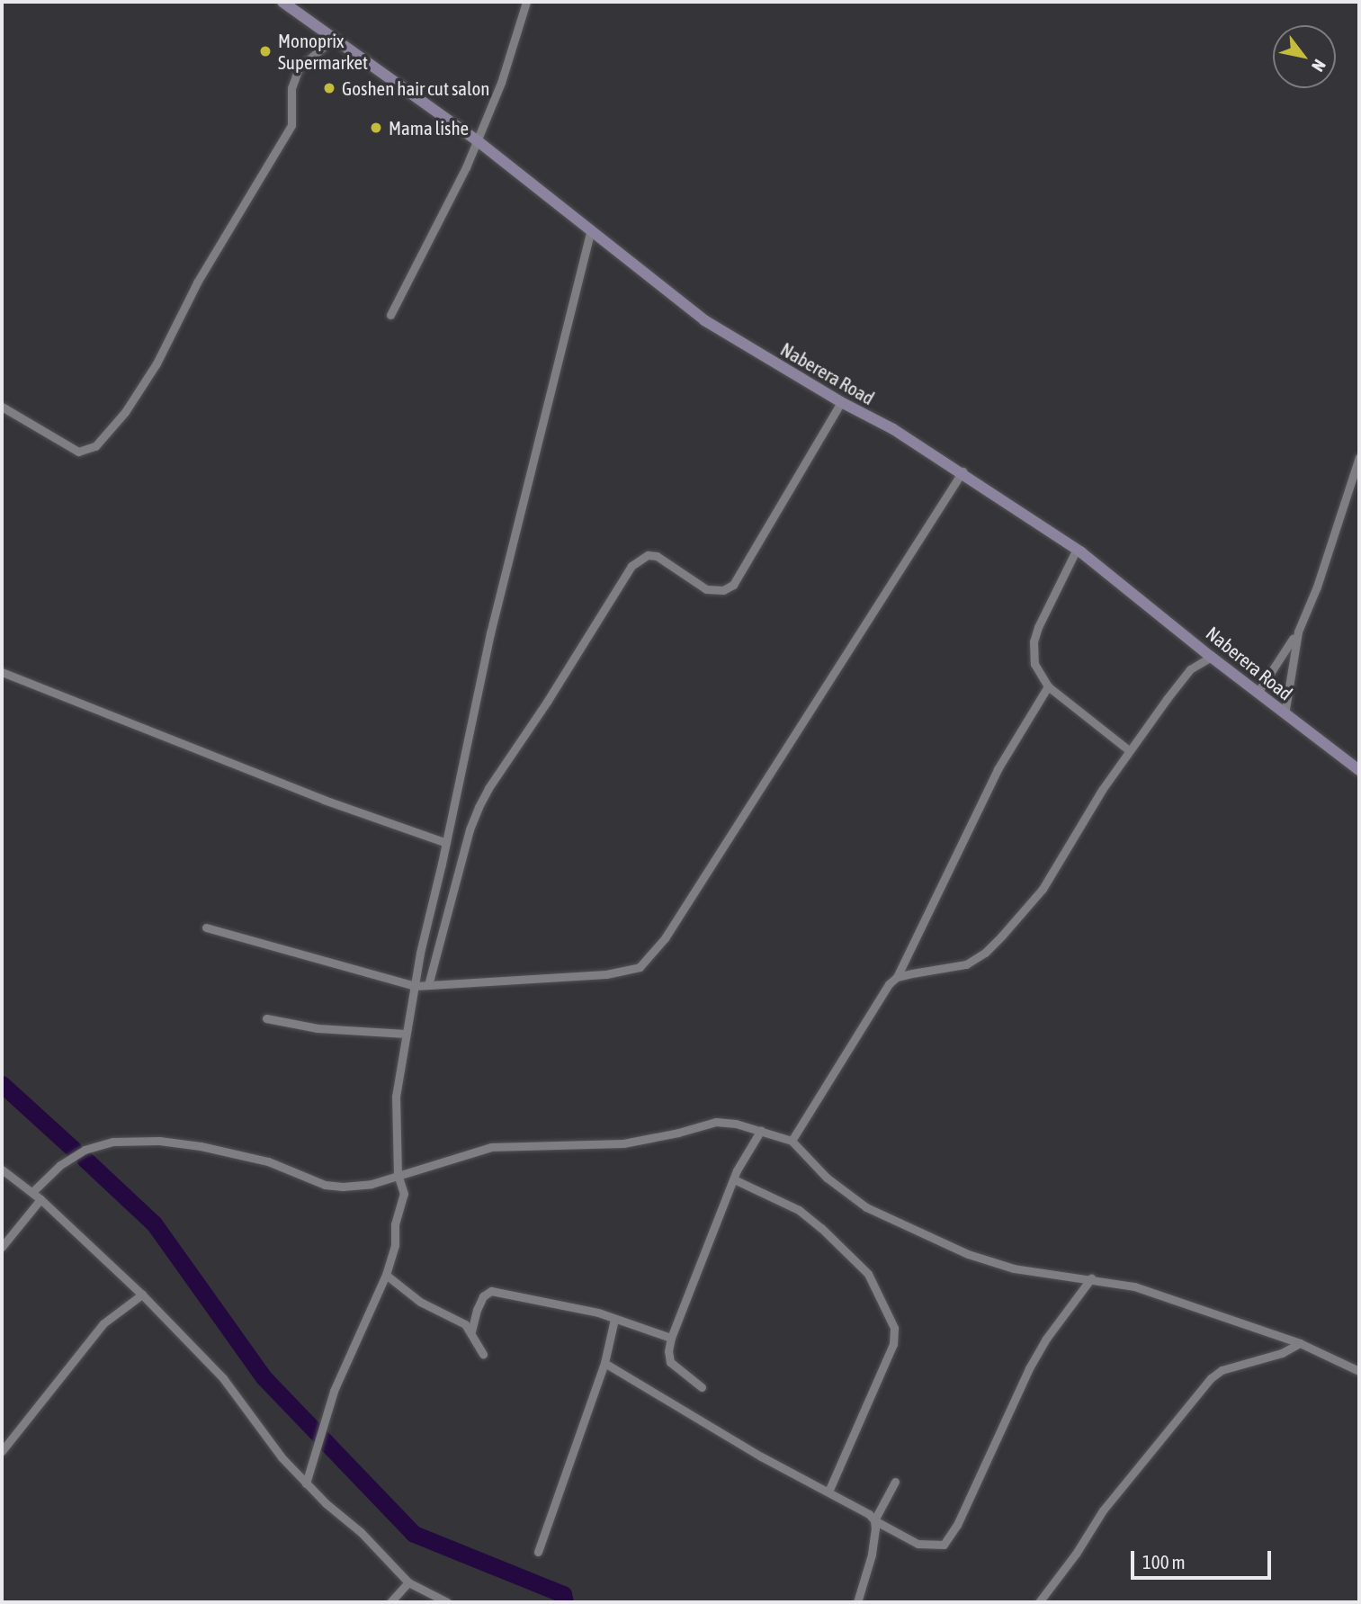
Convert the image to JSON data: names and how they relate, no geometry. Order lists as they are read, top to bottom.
{
  "streets": {
    "street": ["Naberera Road"]
  },
  "places": ["Monoprix Supermarket", "Goshen hair cut salon", "Mama lishe"],
  "scale_bar": "100 m",
  "north": "bottom right"
}
